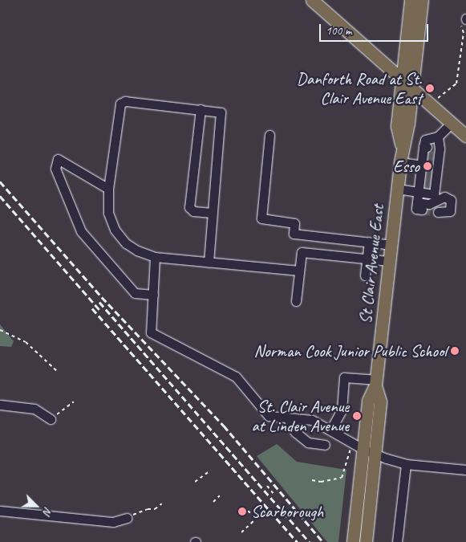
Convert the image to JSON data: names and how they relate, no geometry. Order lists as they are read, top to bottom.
{
  "streets": {
    "main road": ["St Clair Avenue East"]
  },
  "places": [
    "Danforth Road at St. Clair Avenue East",
    "Esso",
    "Norman Cook Junior Public School",
    "St. Clair Avenue at Linden Avenue",
    "Scarborough"
  ],
  "scale_bar": "100 m",
  "north": "bottom right"
}
